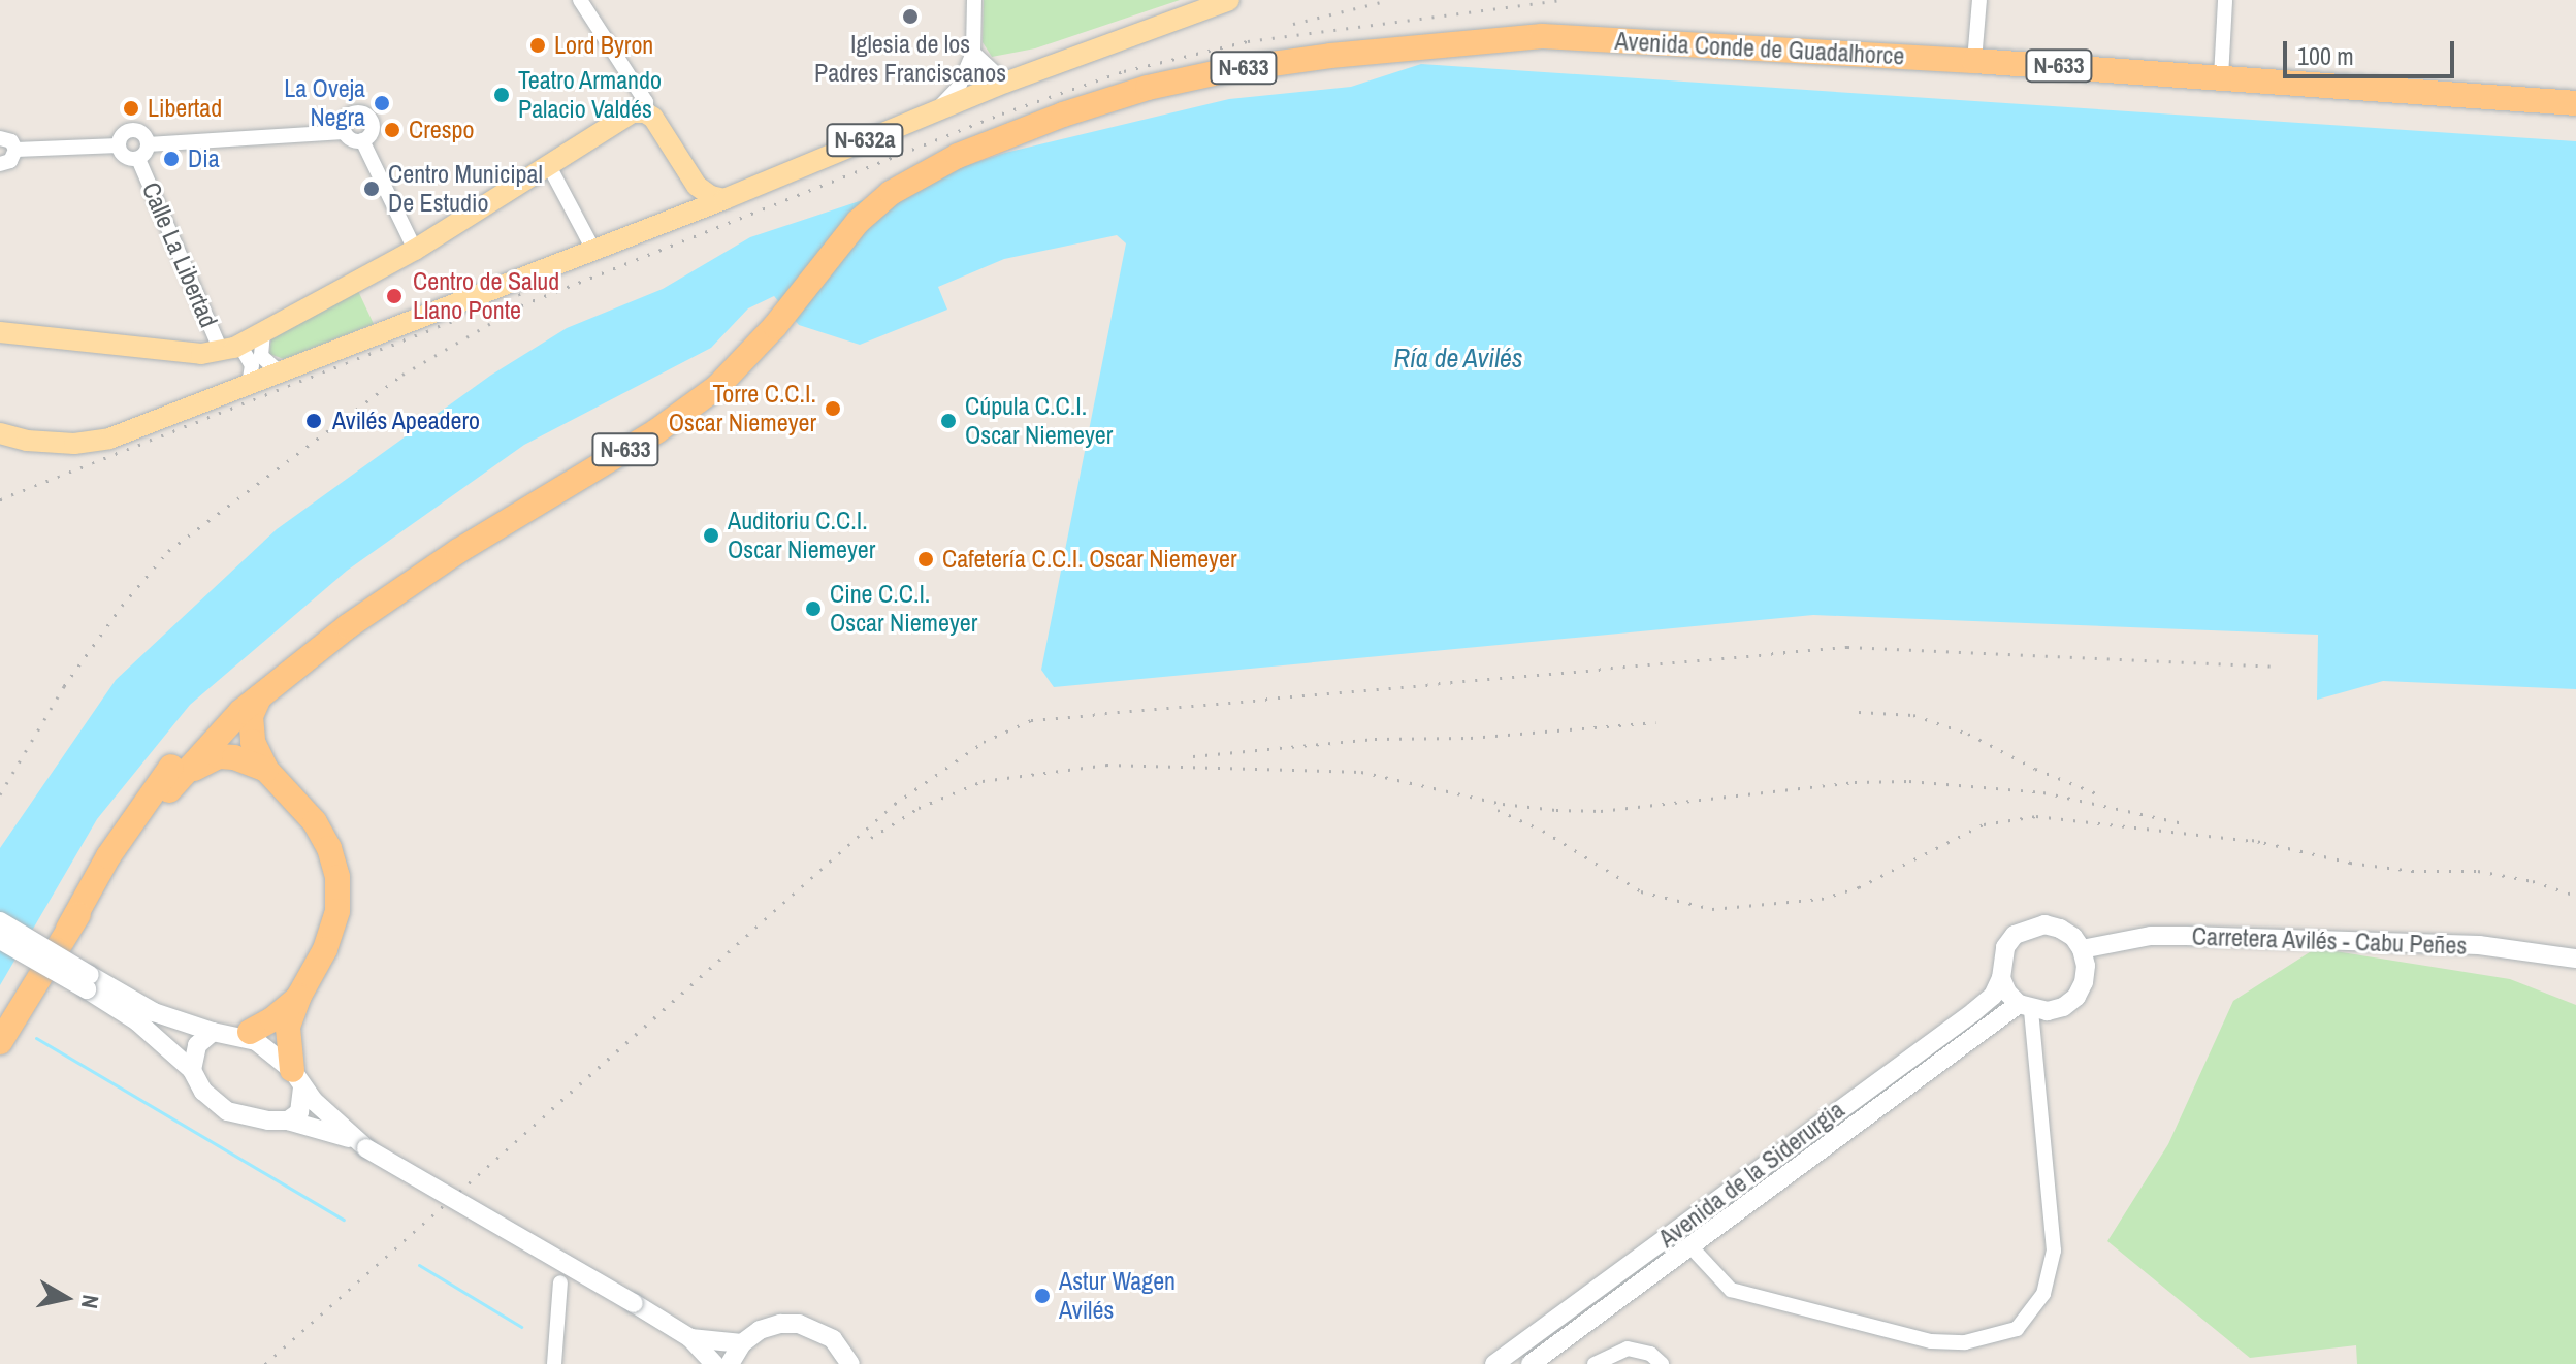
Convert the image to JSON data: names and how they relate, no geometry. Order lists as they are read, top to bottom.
{
  "streets": {
    "highway": ["Avenida Conde de Guadalhorce", "N-633"],
    "main road": ["N-632a"],
    "street": ["Calle La Libertad", "Carretera Avilés - Cabu Peñes", "Avenida de la Siderurgia"]
  },
  "crossings": [
    ["Carretera Avilés - Cabu Peñes", "Avenida de la Siderurgia"]
  ],
  "water": ["Ría de Avilés"],
  "places": [
    "Iglesia de los Padres Franciscanos",
    "Lord Byron",
    "Teatro Armando Palacio Valdés",
    "La Oveja Negra",
    "Libertad",
    "Crespo",
    "Dia",
    "Centro Municipal De Estudio",
    "Centro de Salud Llano Ponte",
    "Torre C.C.I. Oscar Niemeyer",
    "Avilés Apeadero",
    "Cúpula C.C.I. Oscar Niemeyer",
    "Auditoriu C.C.I. Oscar Niemeyer",
    "Cafetería C.C.I. Oscar Niemeyer",
    "Cine C.C.I. Oscar Niemeyer",
    "Astur Wagen Avilés"
  ],
  "scale_bar": "100 m",
  "north": "right"
}
